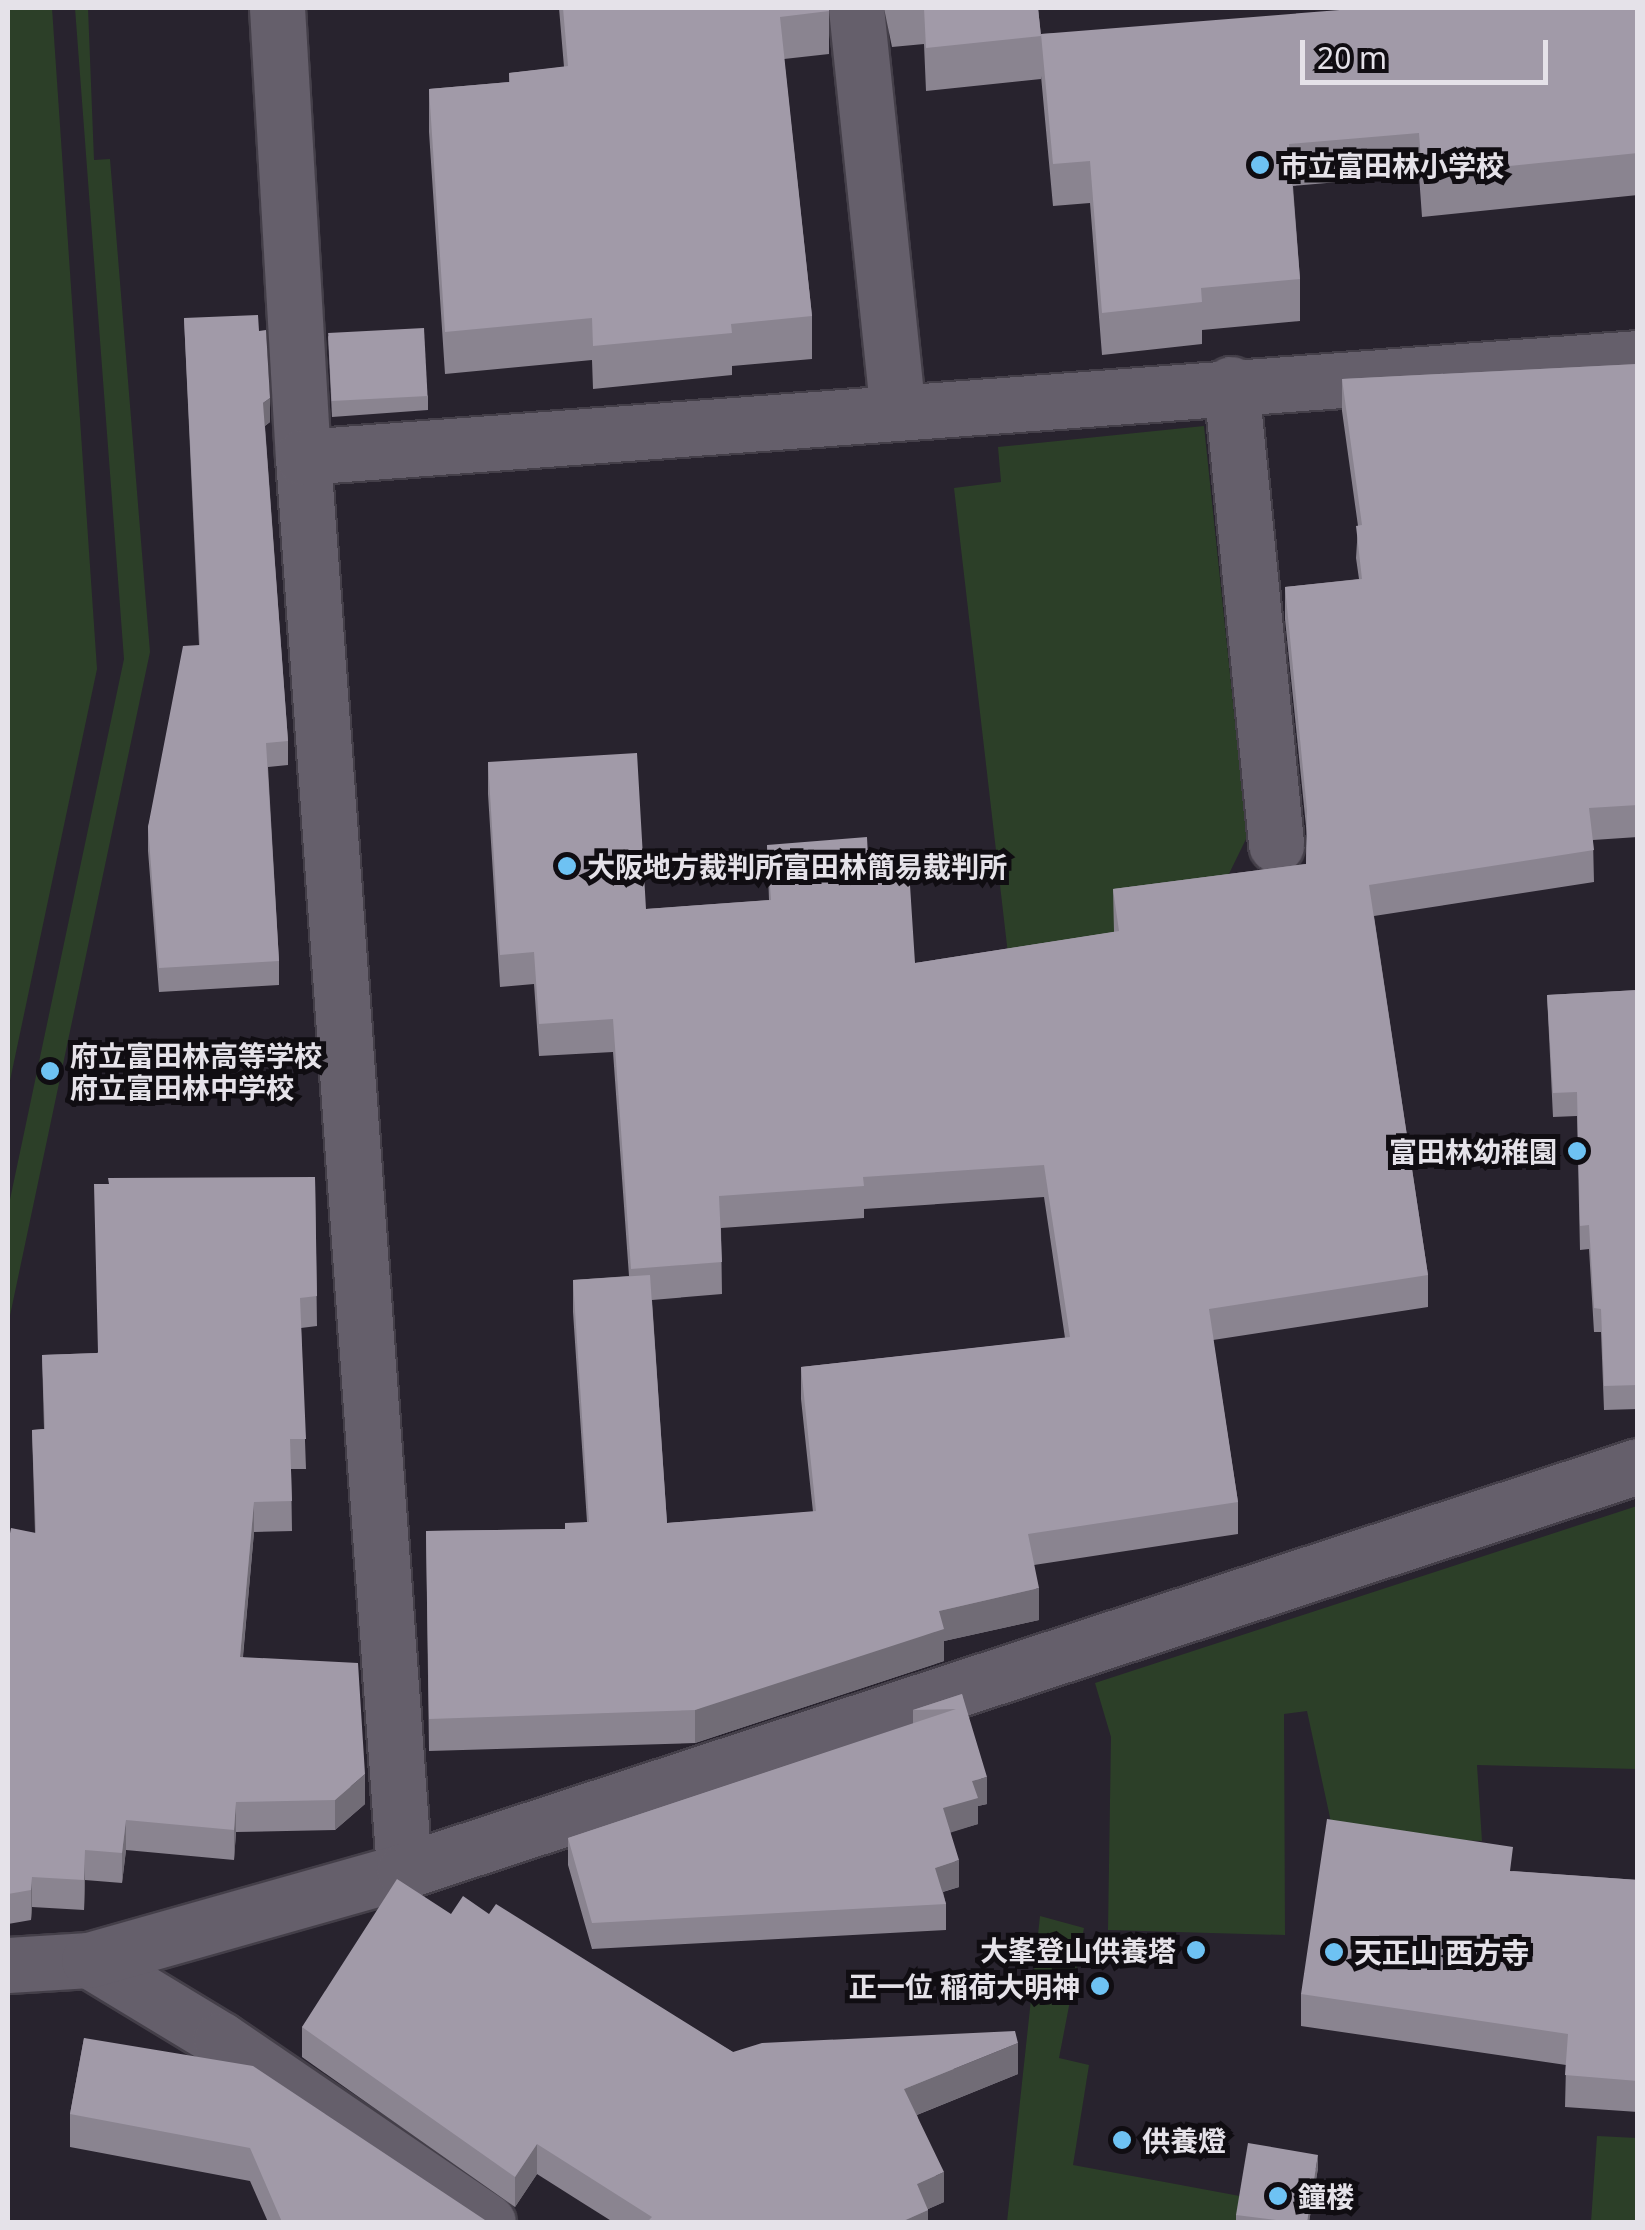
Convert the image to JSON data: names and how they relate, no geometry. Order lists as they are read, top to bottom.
{
  "places": [
    "市立富田林小学校",
    "大阪地方裁判所富田林簡易裁判所",
    "府立富田林高等学校 府立富田林中学校",
    "富田林幼稚園",
    "大峯登山供養塔",
    "天正山 西方寺",
    "正一位 稲荷大明神",
    "供養燈",
    "鐘楼"
  ],
  "scale_bar": "20 m"
}
